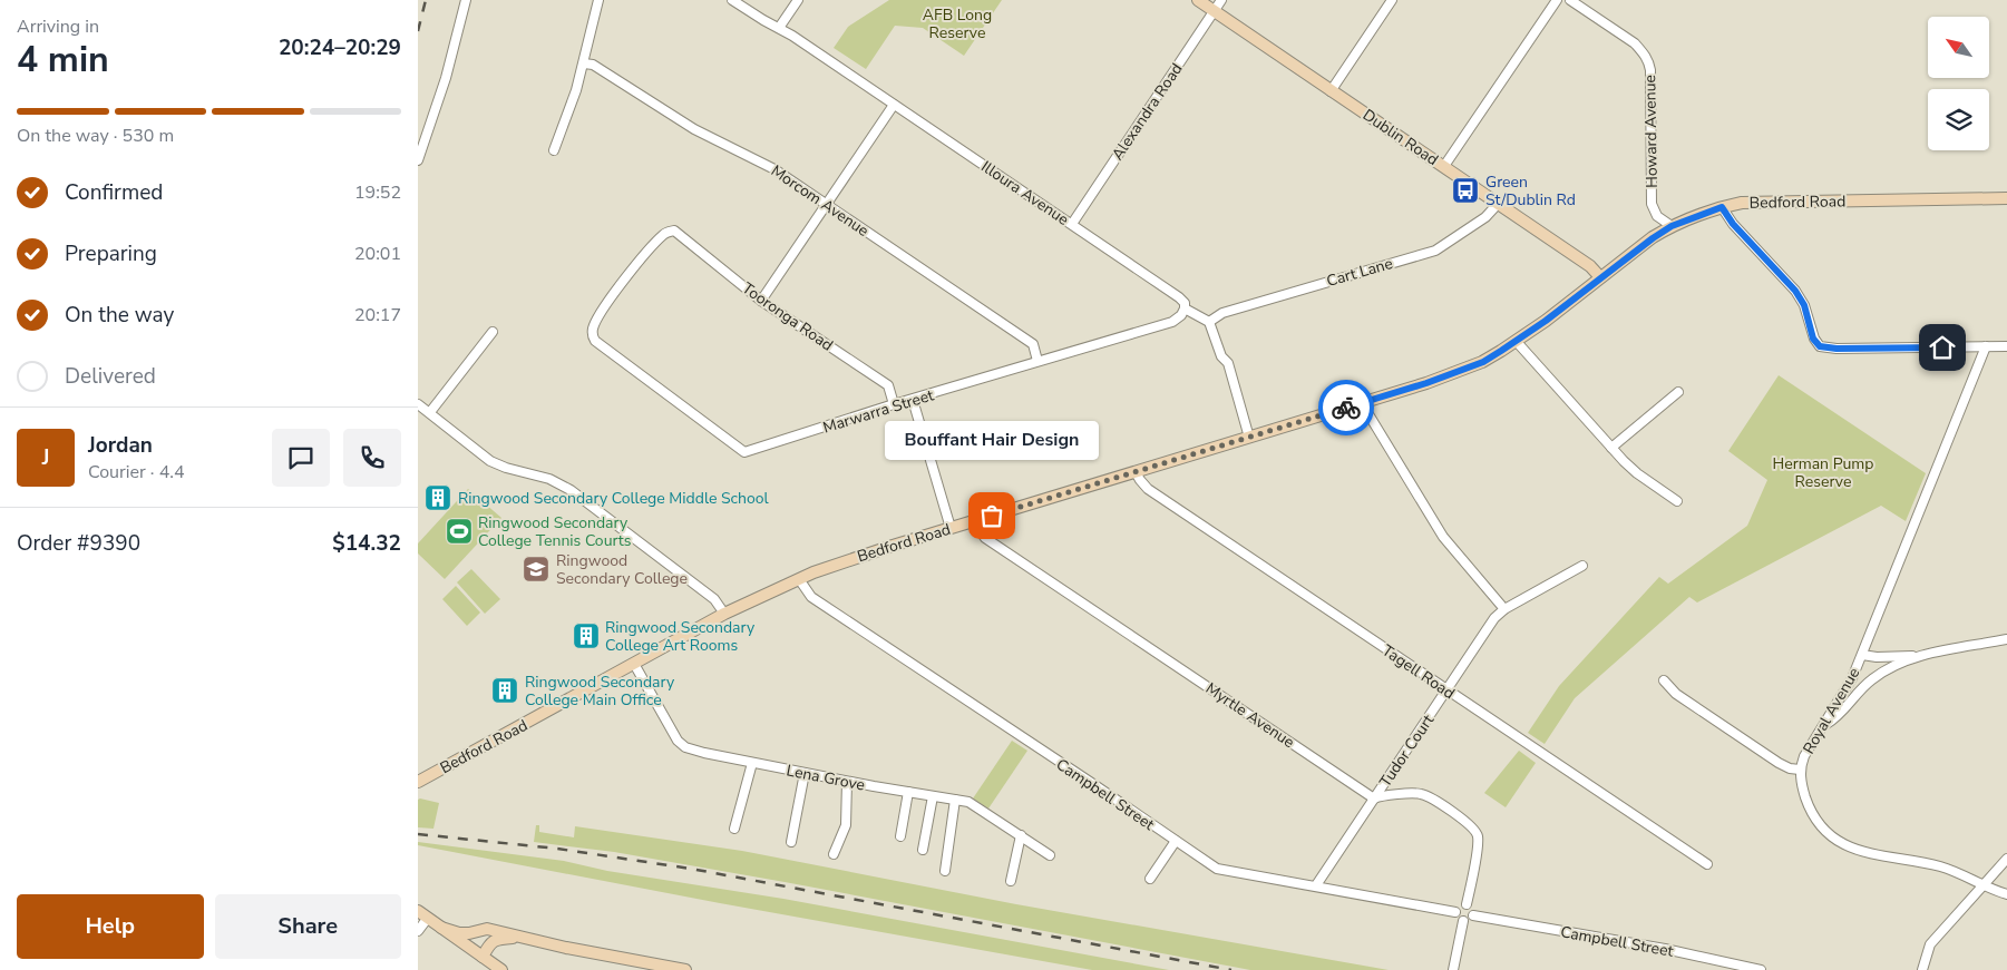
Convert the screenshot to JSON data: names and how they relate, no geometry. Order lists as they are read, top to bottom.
{
  "streets": {
    "main road": ["Dublin Road", "Bedford Road"],
    "street": [
      "Alexandra Road",
      "Howard Avenue",
      "Illoura Avenue",
      "Morcom Avenue",
      "Cart Lane",
      "Tooronga Road",
      "Marwarra Street",
      "Tagell Road",
      "Royal Avenue",
      "Myrtle Avenue",
      "Tudor Court",
      "Lena Grove",
      "Campbell Street"
    ]
  },
  "crossings": [
    ["Alexandra Road", "Dublin Road"],
    ["Alexandra Road", "Illoura Avenue"],
    ["Howard Avenue", "Bedford Road"],
    ["Dublin Road", "Bedford Road"],
    ["Dublin Road", "Cart Lane"],
    ["Illoura Avenue", "Cart Lane"],
    ["Illoura Avenue", "Marwarra Street"],
    ["Morcom Avenue", "Marwarra Street"],
    ["Bedford Road", "Tagell Road"],
    ["Bedford Road", "Myrtle Avenue"],
    ["Bedford Road", "Lena Grove"],
    ["Bedford Road", "Campbell Street"],
    ["Tooronga Road", "Marwarra Street"],
    ["Tagell Road", "Tudor Court"],
    ["Myrtle Avenue", "Tudor Court"],
    ["Tudor Court", "Campbell Street"]
  ],
  "parks": ["AFB Long Reserve", "Herman Pump Reserve"],
  "places": {
    "bus stop": ["Green St/Dublin Rd"],
    "building": ["Ringwood Secondary College Middle School", "Ringwood Secondary College Art Rooms", "Ringwood Secondary College Main Office"],
    "other": ["Bouffant Hair Design"],
    "sports": ["Ringwood Secondary College Tennis Courts"],
    "school or university": ["Ringwood Secondary College"]
  },
  "north": "top left",
  "page": {
    "heading": ["4 min", "Arriving in", "20:24–20:29"],
    "panel": [
      "Jordan",
      "Courier · 4.4",
      "Order #9390",
      "$14.32"
    ],
    "bar": "On the way · 530 m",
    "list": [
      ["Confirmed", "19:52"],
      ["Preparing", "20:01"],
      ["On the way", "20:17"],
      "Delivered"
    ],
    "bubble": "Bouffant Hair Design",
    "round": "J",
    "buttons": ["Help", "Share"]
  }
}
